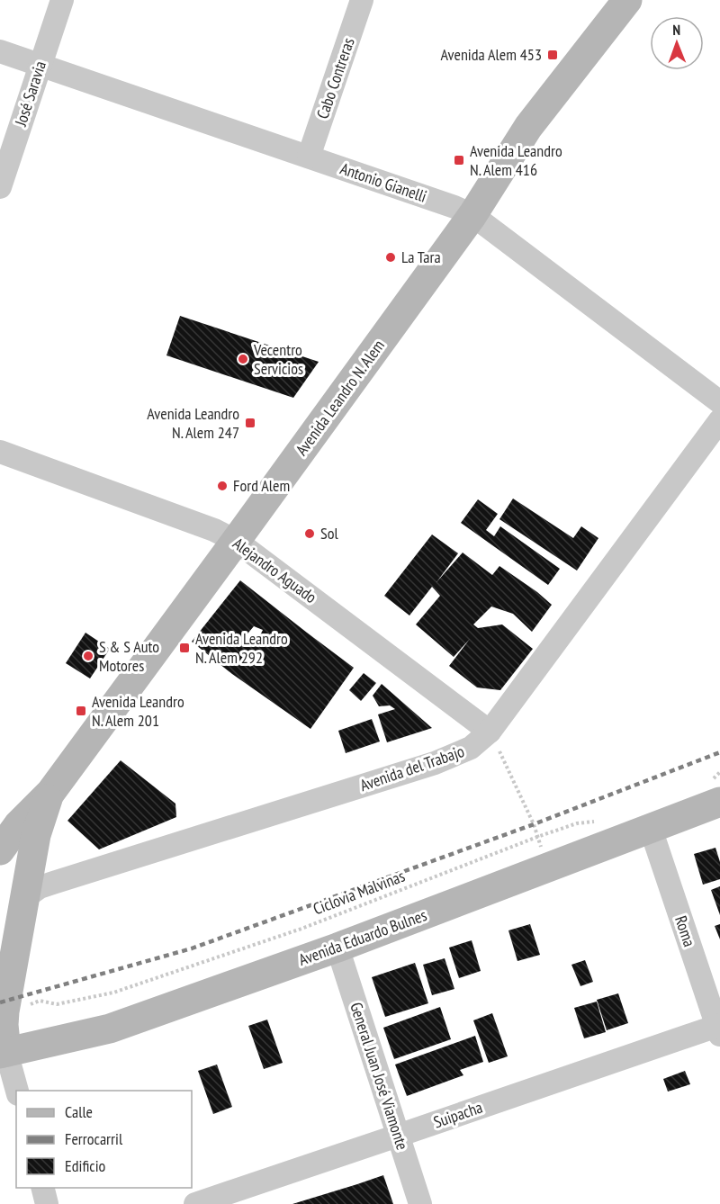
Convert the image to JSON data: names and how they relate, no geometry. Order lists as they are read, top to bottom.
{
  "streets": {
    "main road": ["Avenida Leandro N. Alem", "Avenida Eduardo Bulnes"],
    "street": [
      "Cabo Contreras",
      "José Saravia",
      "Antonio Gianelli",
      "Alejandro Aguado",
      "Avenida del Trabajo",
      "Roma",
      "General Juan José Viamonte",
      "Suipacha"
    ],
    "path": ["Ciclovia Malvinas"]
  },
  "crossings": [
    ["Cabo Contreras", "Antonio Gianelli"],
    ["José Saravia", "Antonio Gianelli"],
    ["Antonio Gianelli", "Avenida Leandro N. Alem"],
    ["Avenida Leandro N. Alem", "Alejandro Aguado"],
    ["Avenida Leandro N. Alem", "Avenida del Trabajo"],
    ["Avenida Leandro N. Alem", "Ciclovia Malvinas"],
    ["Avenida Leandro N. Alem", "Avenida Eduardo Bulnes"],
    ["Alejandro Aguado", "Avenida del Trabajo"],
    ["Roma", "Avenida Eduardo Bulnes"],
    ["Roma", "Suipacha"],
    ["Avenida Eduardo Bulnes", "General Juan José Viamonte"],
    ["General Juan José Viamonte", "Suipacha"]
  ],
  "places": {
    "transit": [
      "Avenida Alem 453",
      "Avenida Leandro N. Alem 416",
      "Avenida Leandro N. Alem 247",
      "Avenida Leandro N. Alem 292",
      "Avenida Leandro N. Alem 201"
    ],
    "other": [
      "La Tara",
      "Vecentro Servicios",
      "Ford Alem",
      "Sol",
      "S & S Auto Motores"
    ]
  },
  "legend": ["Calle", "Ferrocarril", "Edificio"],
  "north": "top"
}
